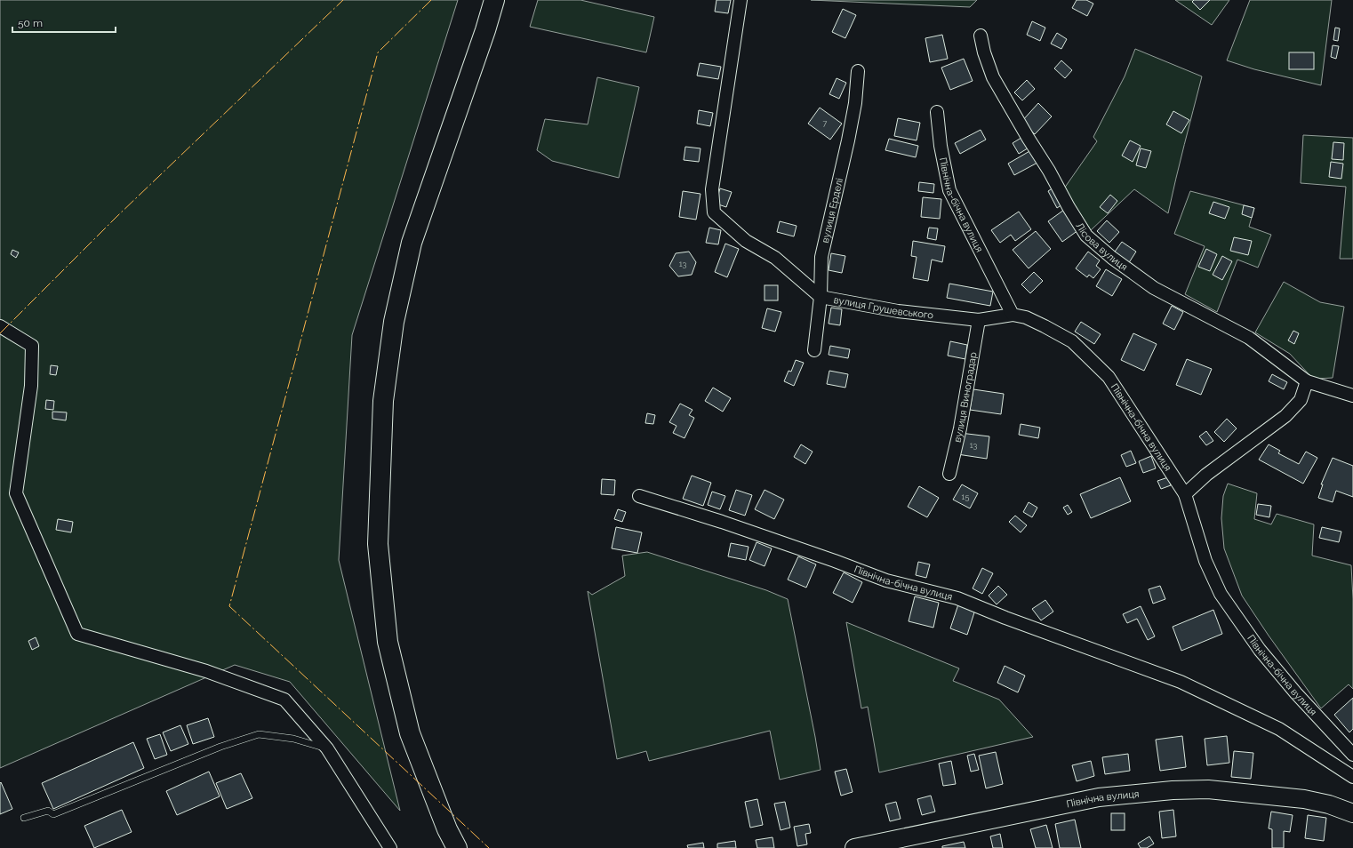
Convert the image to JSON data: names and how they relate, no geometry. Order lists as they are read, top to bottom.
{
  "streets": {
    "street": [
      "Північна-бічна вулиця",
      "вулиця Ерделі",
      "Лісова вулиця",
      "вулиця Грушевського",
      "вулиця Виноградар",
      "Північна вулиця"
    ]
  },
  "crossings": [
    ["Північна-бічна вулиця", "вулиця Грушевського"],
    ["вулиця Ерделі", "вулиця Грушевського"],
    ["вулиця Грушевського", "вулиця Виноградар"]
  ],
  "house_numbers": [
    "7",
    "13",
    "13",
    "15"
  ],
  "scale_bar": "50 m"
}
